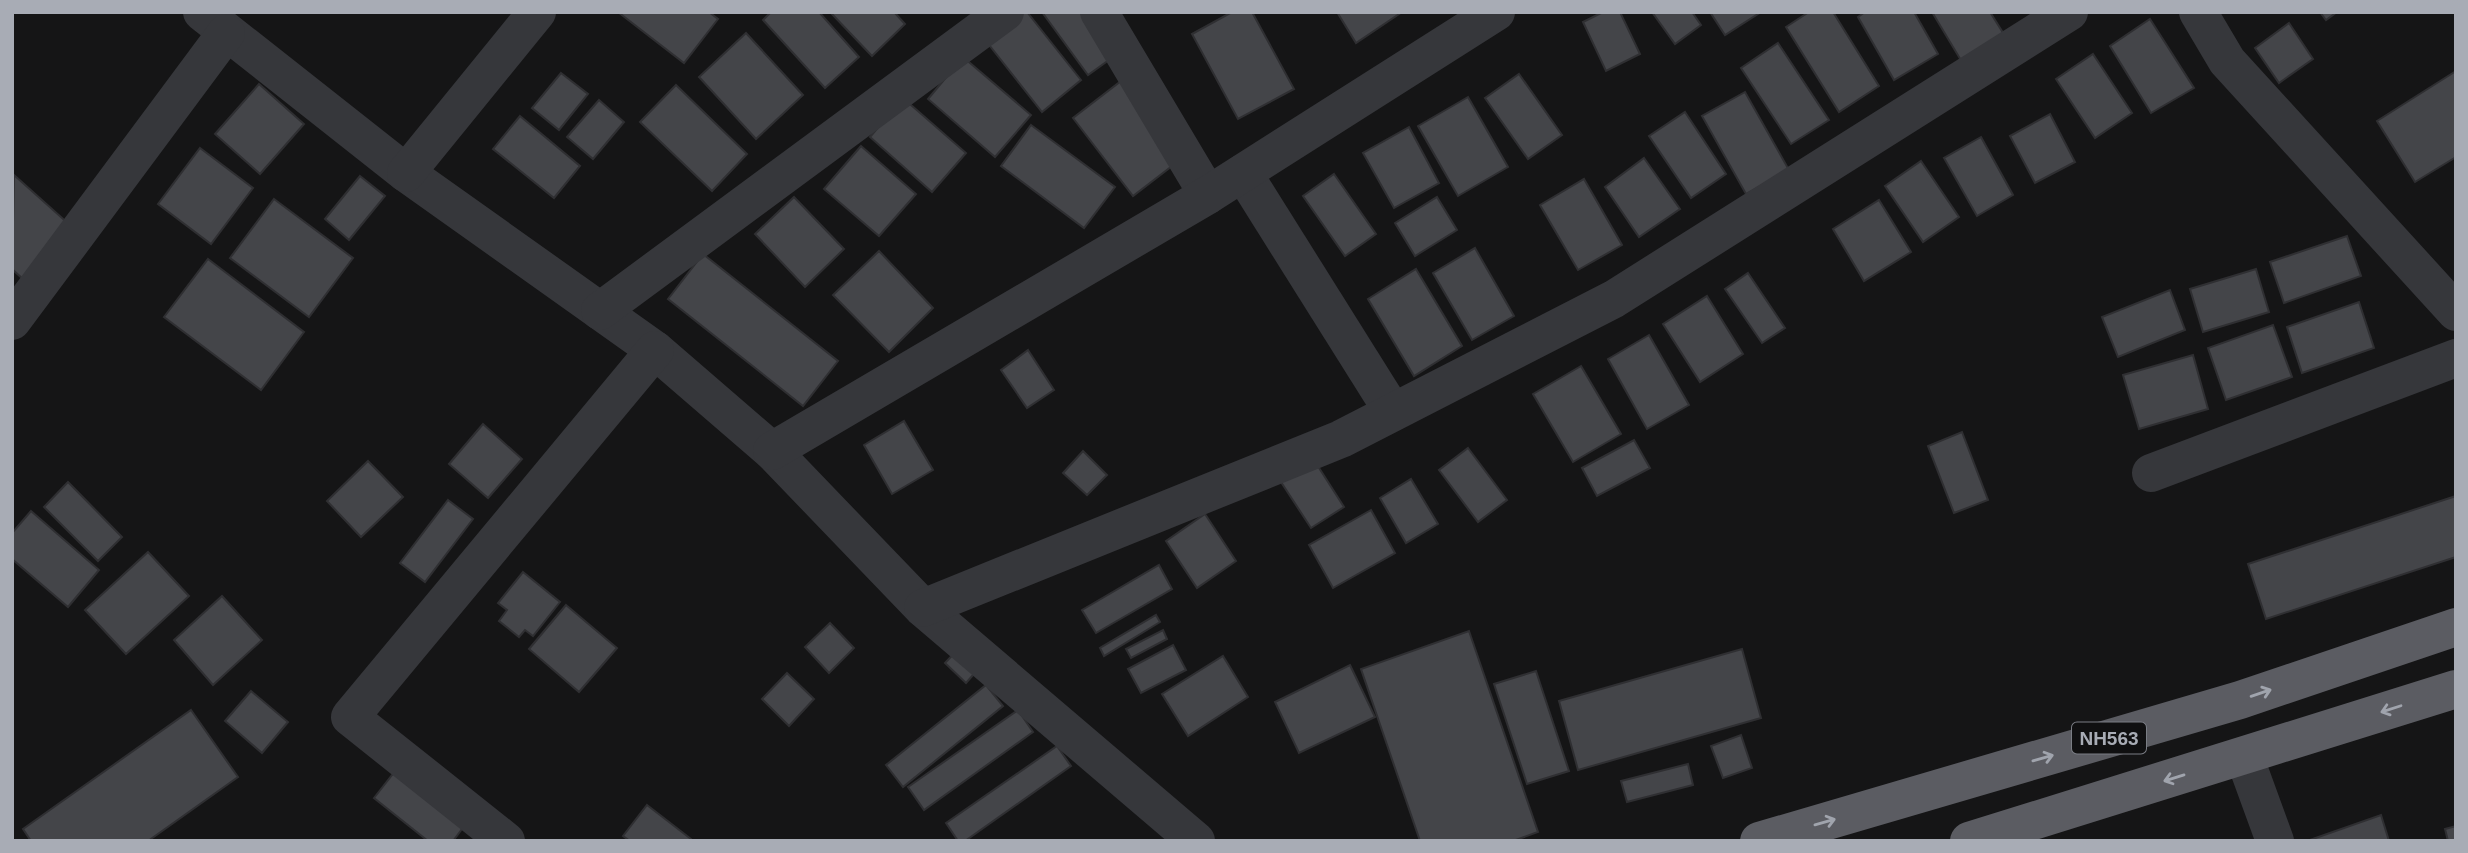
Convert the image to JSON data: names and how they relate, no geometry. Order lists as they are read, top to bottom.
{
  "streets": {
    "highway": ["NH563"]
  }
}
